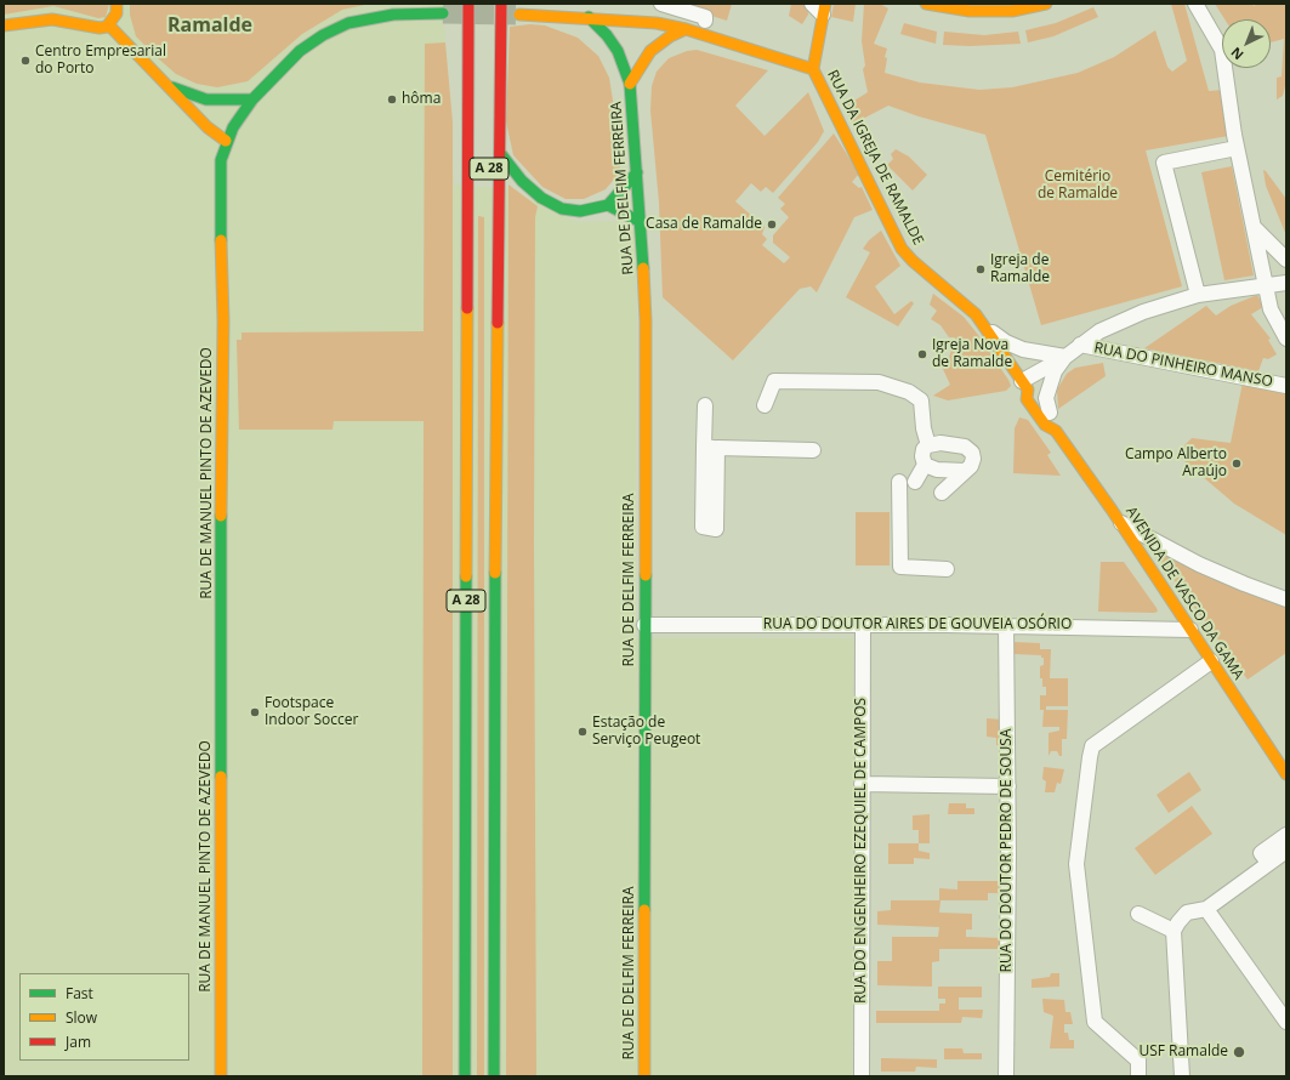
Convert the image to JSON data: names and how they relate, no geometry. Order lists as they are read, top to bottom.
{
  "streets": {
    "main road": [
      "RUA DA IGREJA DE RAMALDE",
      "A 28",
      "RUA DE DELFIM FERREIRA",
      "RUA DE MANUEL PINTO DE AZEVEDO",
      "AVENIDA DE VASCO DA GAMA"
    ],
    "street": [
      "RUA DO PINHEIRO MANSO",
      "RUA DO DOUTOR AIRES DE GOUVEIA OSÓRIO",
      "RUA DO ENGENHEIRO EZEQUIEL DE CAMPOS",
      "RUA DO DOUTOR PEDRO DE SOUSA"
    ]
  },
  "crossings": [
    ["RUA DA IGREJA DE RAMALDE", "RUA DO PINHEIRO MANSO"],
    ["RUA DA IGREJA DE RAMALDE", "AVENIDA DE VASCO DA GAMA"],
    ["RUA DE DELFIM FERREIRA", "RUA DO DOUTOR AIRES DE GOUVEIA OSÓRIO"],
    ["RUA DO PINHEIRO MANSO", "AVENIDA DE VASCO DA GAMA"],
    ["AVENIDA DE VASCO DA GAMA", "RUA DO DOUTOR AIRES DE GOUVEIA OSÓRIO"],
    ["RUA DO DOUTOR AIRES DE GOUVEIA OSÓRIO", "RUA DO ENGENHEIRO EZEQUIEL DE CAMPOS"],
    ["RUA DO DOUTOR AIRES DE GOUVEIA OSÓRIO", "RUA DO DOUTOR PEDRO DE SOUSA"]
  ],
  "districts": ["Ramalde"],
  "parks": ["Cemitério de Ramalde"],
  "places": [
    "Centro Empresarial do Porto",
    "hôma",
    "Casa de Ramalde",
    "Igreja de Ramalde",
    "Igreja Nova de Ramalde",
    "Campo Alberto Araújo",
    "Footspace Indoor Soccer",
    "Estação de Serviço Peugeot",
    "USF Ramalde"
  ],
  "legend": ["Fast", "Slow", "Jam"],
  "north": "bottom left"
}
